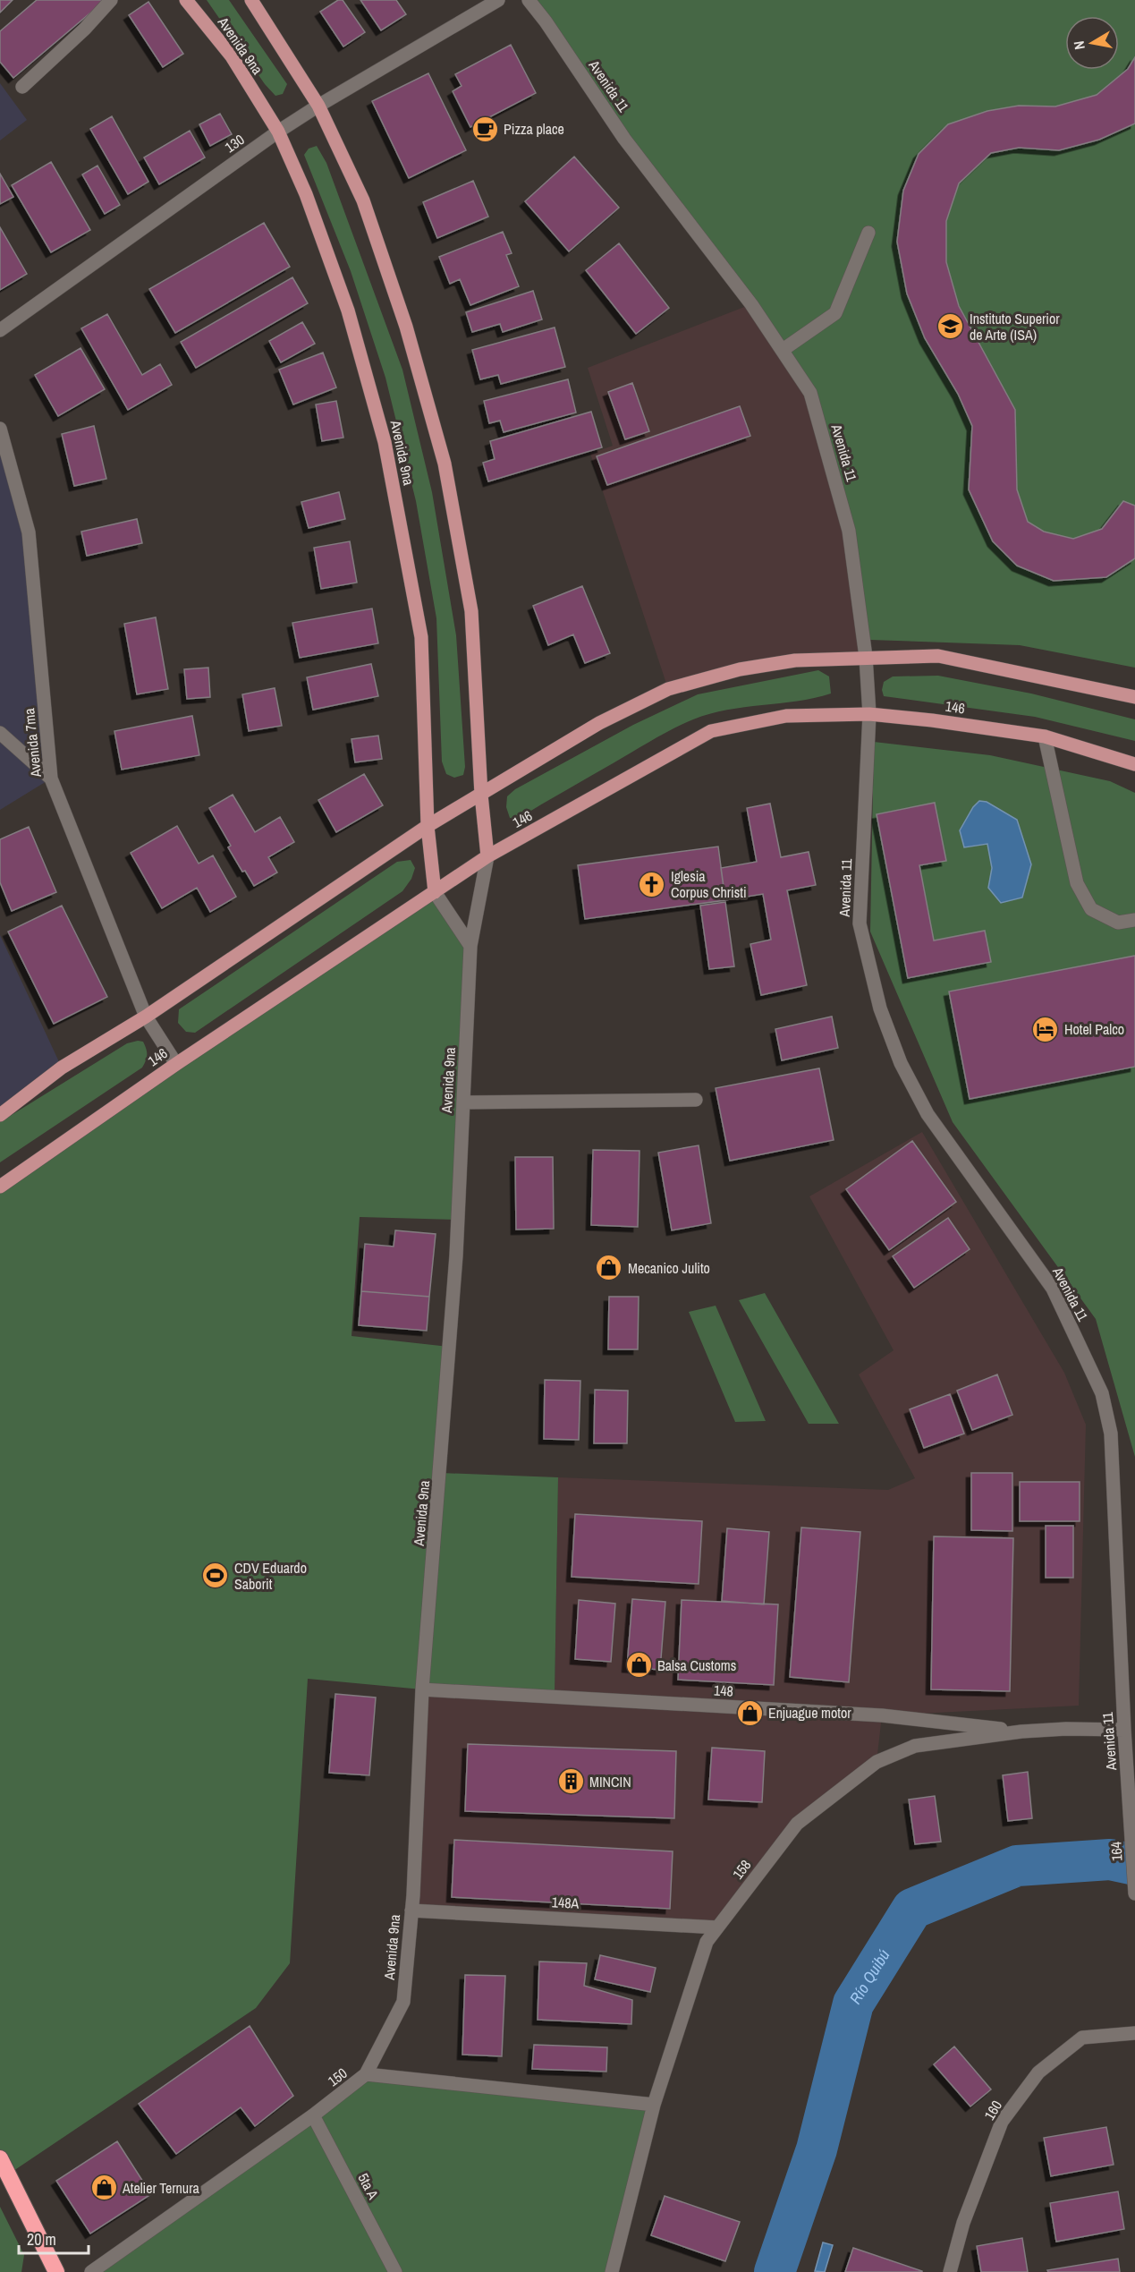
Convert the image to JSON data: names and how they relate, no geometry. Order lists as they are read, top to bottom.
{
  "streets": {
    "main road": ["Avenida 9na", "146"],
    "street": [
      "Avenida 11",
      "130",
      "Avenida 7ma",
      "148",
      "164",
      "158",
      "148A",
      "150",
      "160",
      "5ta A"
    ]
  },
  "crossings": [
    ["Avenida 9na", "130"],
    ["Avenida 9na", "146"],
    ["Avenida 9na", "148"],
    ["Avenida 9na", "148A"],
    ["Avenida 9na", "150"],
    ["Avenida 11", "146"],
    ["Avenida 11", "164"],
    ["Avenida 11", "158"],
    ["146", "Avenida 7ma"],
    ["148", "158"],
    ["158", "148A"],
    ["158", "150"],
    ["150", "5ta A"]
  ],
  "water": ["Río Quibú"],
  "places": {
    "cafe": ["Pizza place"],
    "school or university": ["Instituto Superior de Arte (ISA)"],
    "church": ["Iglesia Corpus Christi"],
    "hotel": ["Hotel Palco"],
    "shop": [
      "Mecanico Julito",
      "Balsa Customs",
      "Enjuague motor",
      "Atelier Ternura"
    ],
    "sports": ["CDV Eduardo Saborit"],
    "building": ["MINCIN"]
  },
  "scale_bar": "20 m",
  "north": "left"
}
